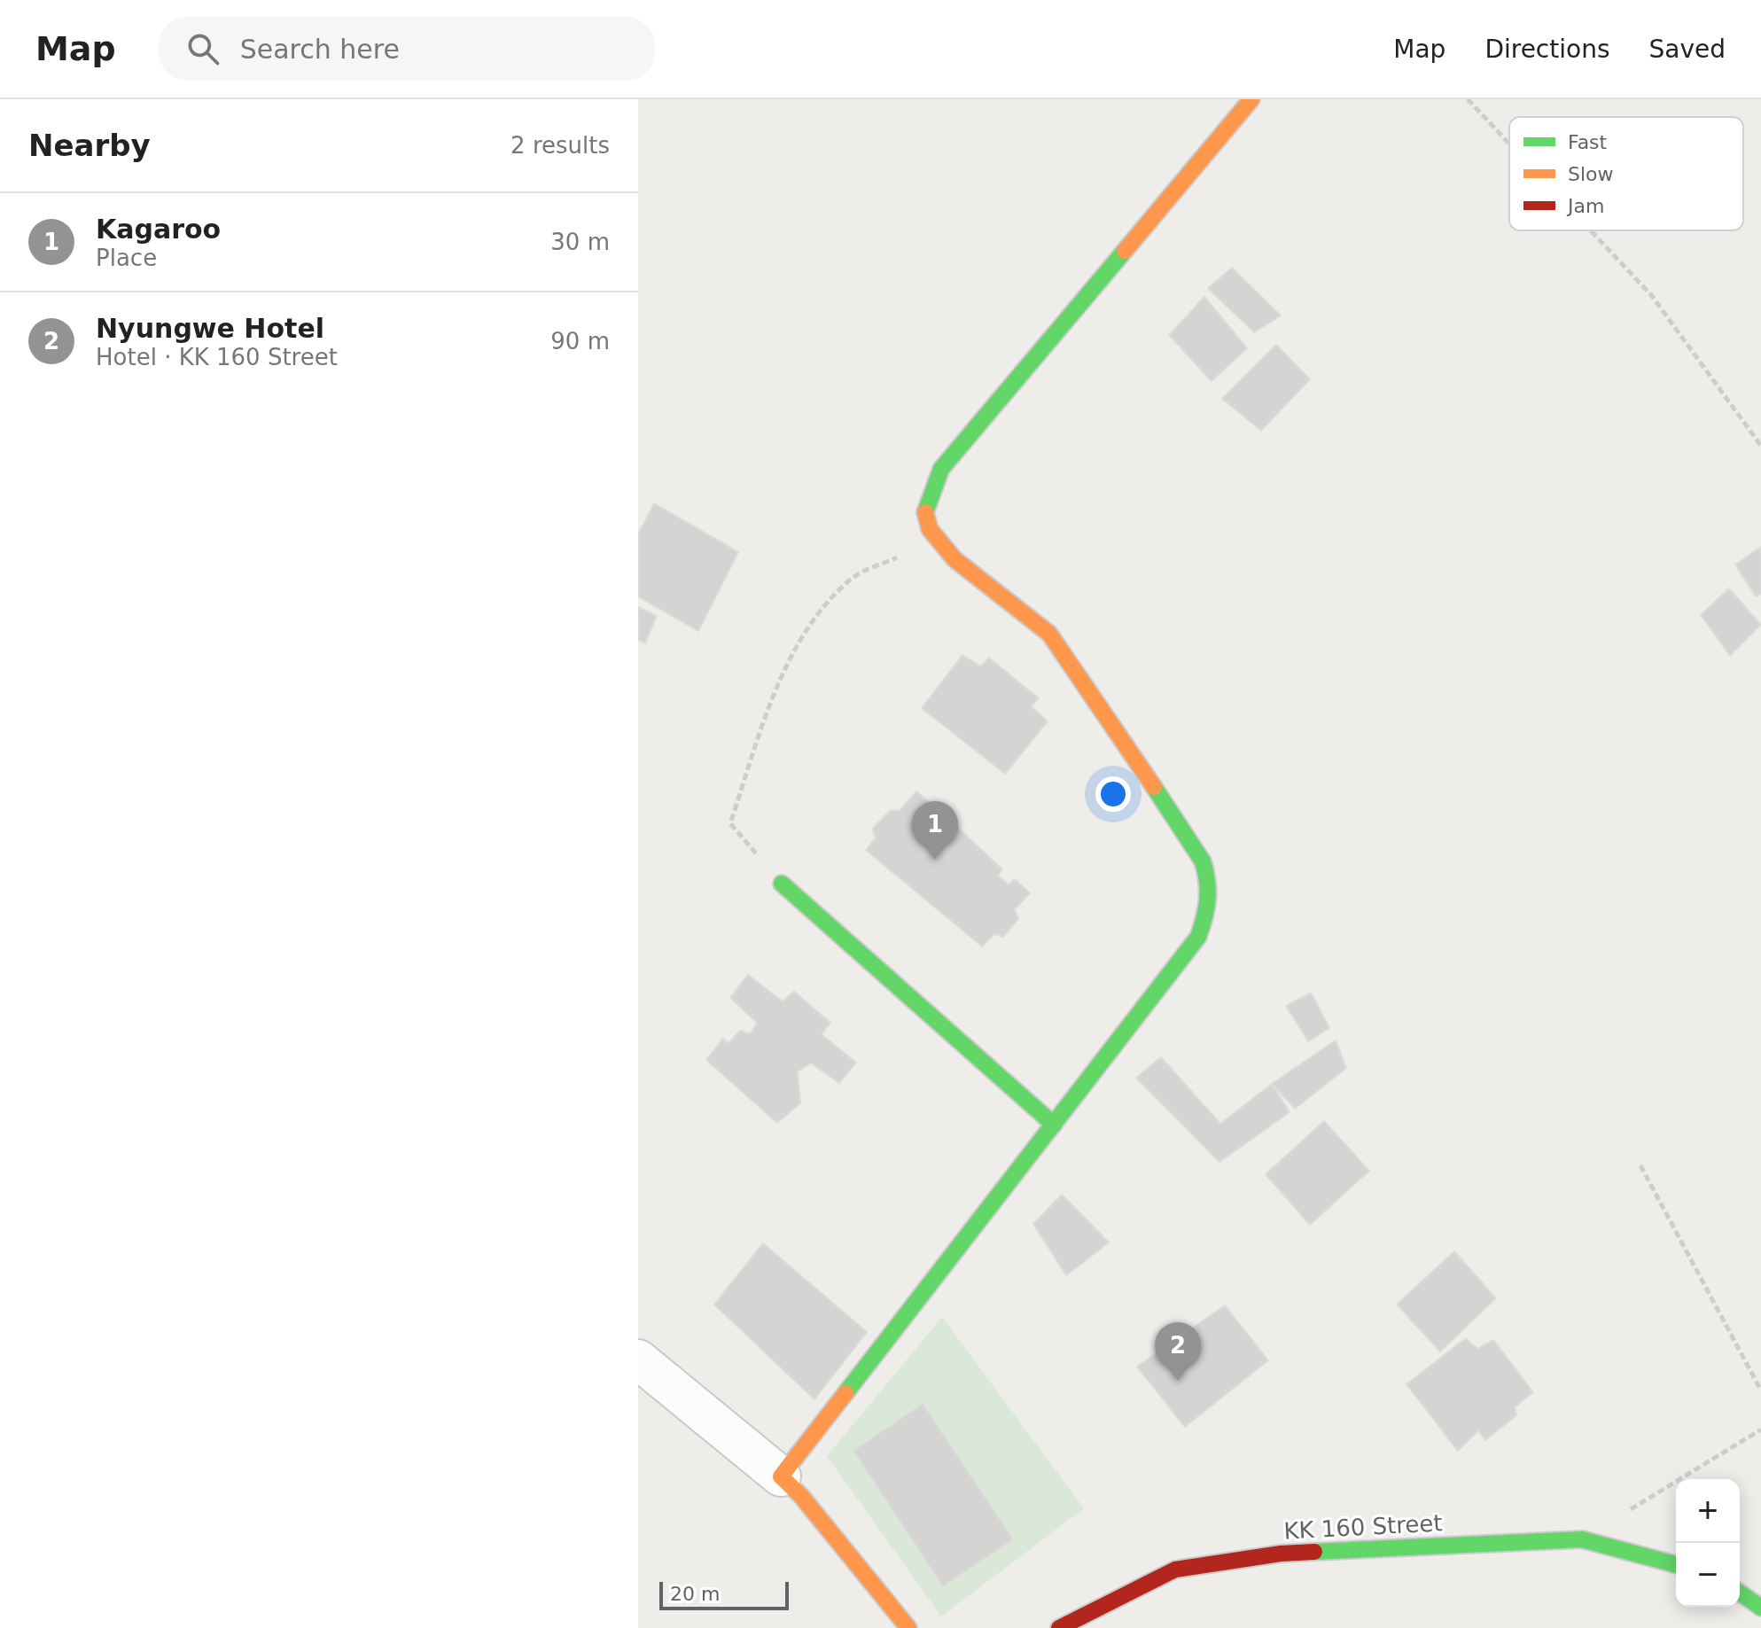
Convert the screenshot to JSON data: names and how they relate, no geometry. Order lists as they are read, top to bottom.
{
  "streets": {
    "street": ["KK 160 Street"]
  },
  "legend": ["Fast", "Slow", "Jam"],
  "scale_bar": "20 m",
  "page": {
    "header": "Map",
    "search": "Search here",
    "nav": ["Map", "Directions", "Saved"],
    "heading": ["Nearby", "2 results"],
    "list": [
      {
        "mark": "1",
        "name": "Kagaroo",
        "note": "Place",
        "value": "30 m"
      },
      {
        "mark": "2",
        "name": "Nyungwe Hotel",
        "note": "Hotel · KK 160 Street",
        "value": "90 m"
      }
    ],
    "pins": ["1", "2"],
    "map_buttons": ["+", "−"],
    "scale": "20 m"
  }
}
